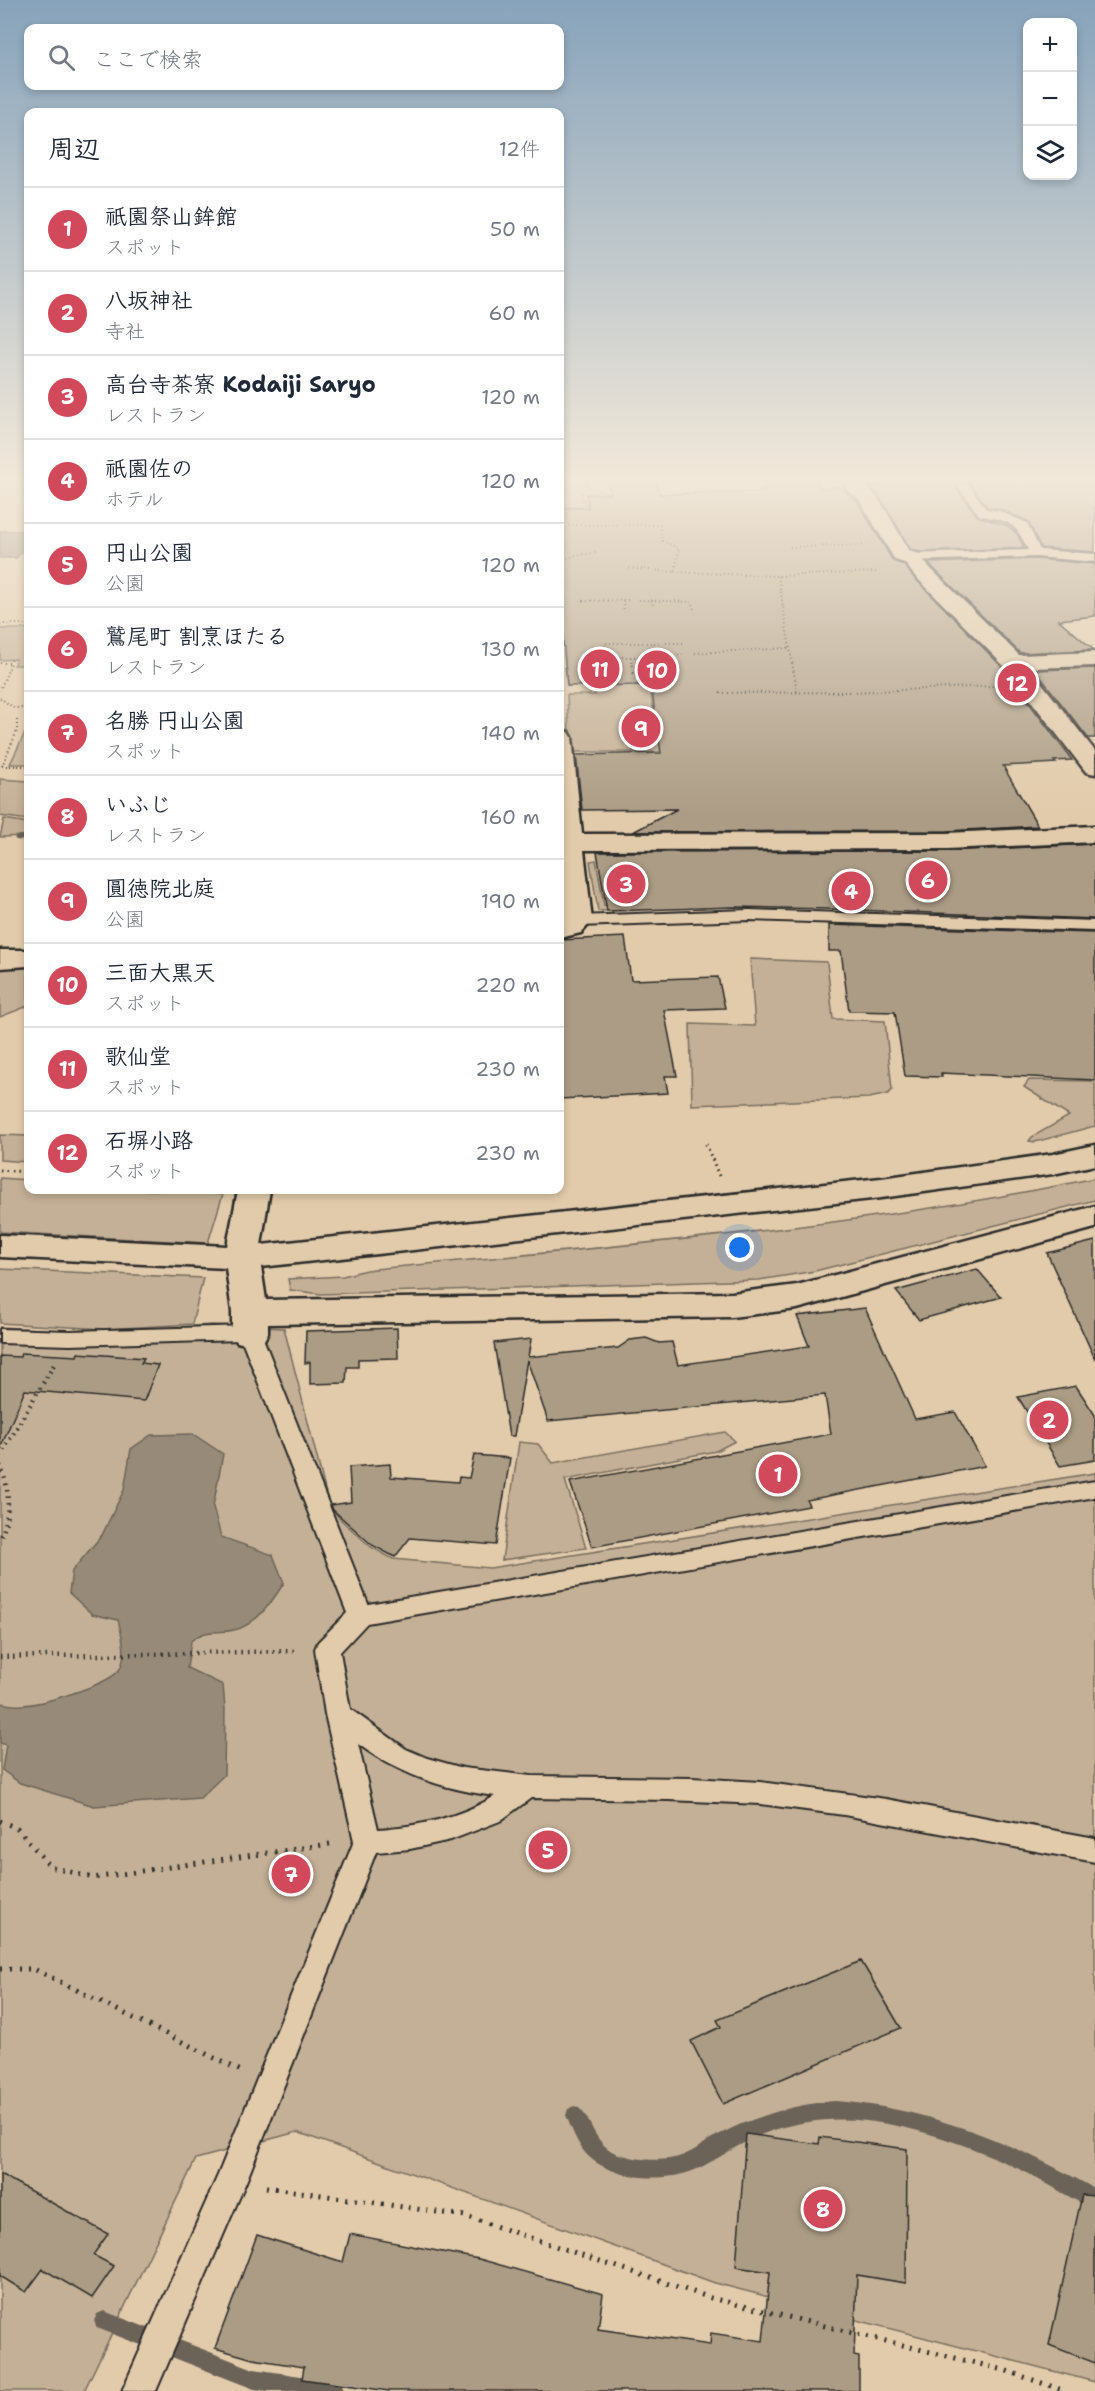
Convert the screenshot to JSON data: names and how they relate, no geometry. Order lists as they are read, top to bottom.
{
  "page": {
    "map_buttons": ["+", "−"],
    "search": "ここで検索",
    "heading": ["周辺", "12件"],
    "list": [
      {
        "mark": "1",
        "name": "祇園祭山鉾館",
        "note": "スポット",
        "value": "50 m"
      },
      {
        "mark": "2",
        "name": "八坂神社",
        "note": "寺社",
        "value": "60 m"
      },
      {
        "mark": "3",
        "name": "高台寺茶寮 Kodaiji Saryo",
        "note": "レストラン",
        "value": "120 m"
      },
      {
        "mark": "4",
        "name": "祇園佐の",
        "note": "ホテル",
        "value": "120 m"
      },
      {
        "mark": "5",
        "name": "円山公園",
        "note": "公園",
        "value": "120 m"
      },
      {
        "mark": "6",
        "name": "鷲尾町 割烹ほたる",
        "note": "レストラン",
        "value": "130 m"
      },
      {
        "mark": "7",
        "name": "名勝 円山公園",
        "note": "スポット",
        "value": "140 m"
      },
      {
        "mark": "8",
        "name": "いふじ",
        "note": "レストラン",
        "value": "160 m"
      },
      {
        "mark": "9",
        "name": "圓徳院北庭",
        "note": "公園",
        "value": "190 m"
      },
      {
        "mark": "10",
        "name": "三面大黒天",
        "note": "スポット",
        "value": "220 m"
      },
      {
        "mark": "11",
        "name": "歌仙堂",
        "note": "スポット",
        "value": "230 m"
      },
      {
        "mark": "12",
        "name": "石塀小路",
        "note": "スポット",
        "value": "230 m"
      }
    ],
    "pins": [
      "11",
      "10",
      "12",
      "9",
      "6",
      "3",
      "4",
      "2",
      "1",
      "5",
      "7",
      "8"
    ]
  }
}
